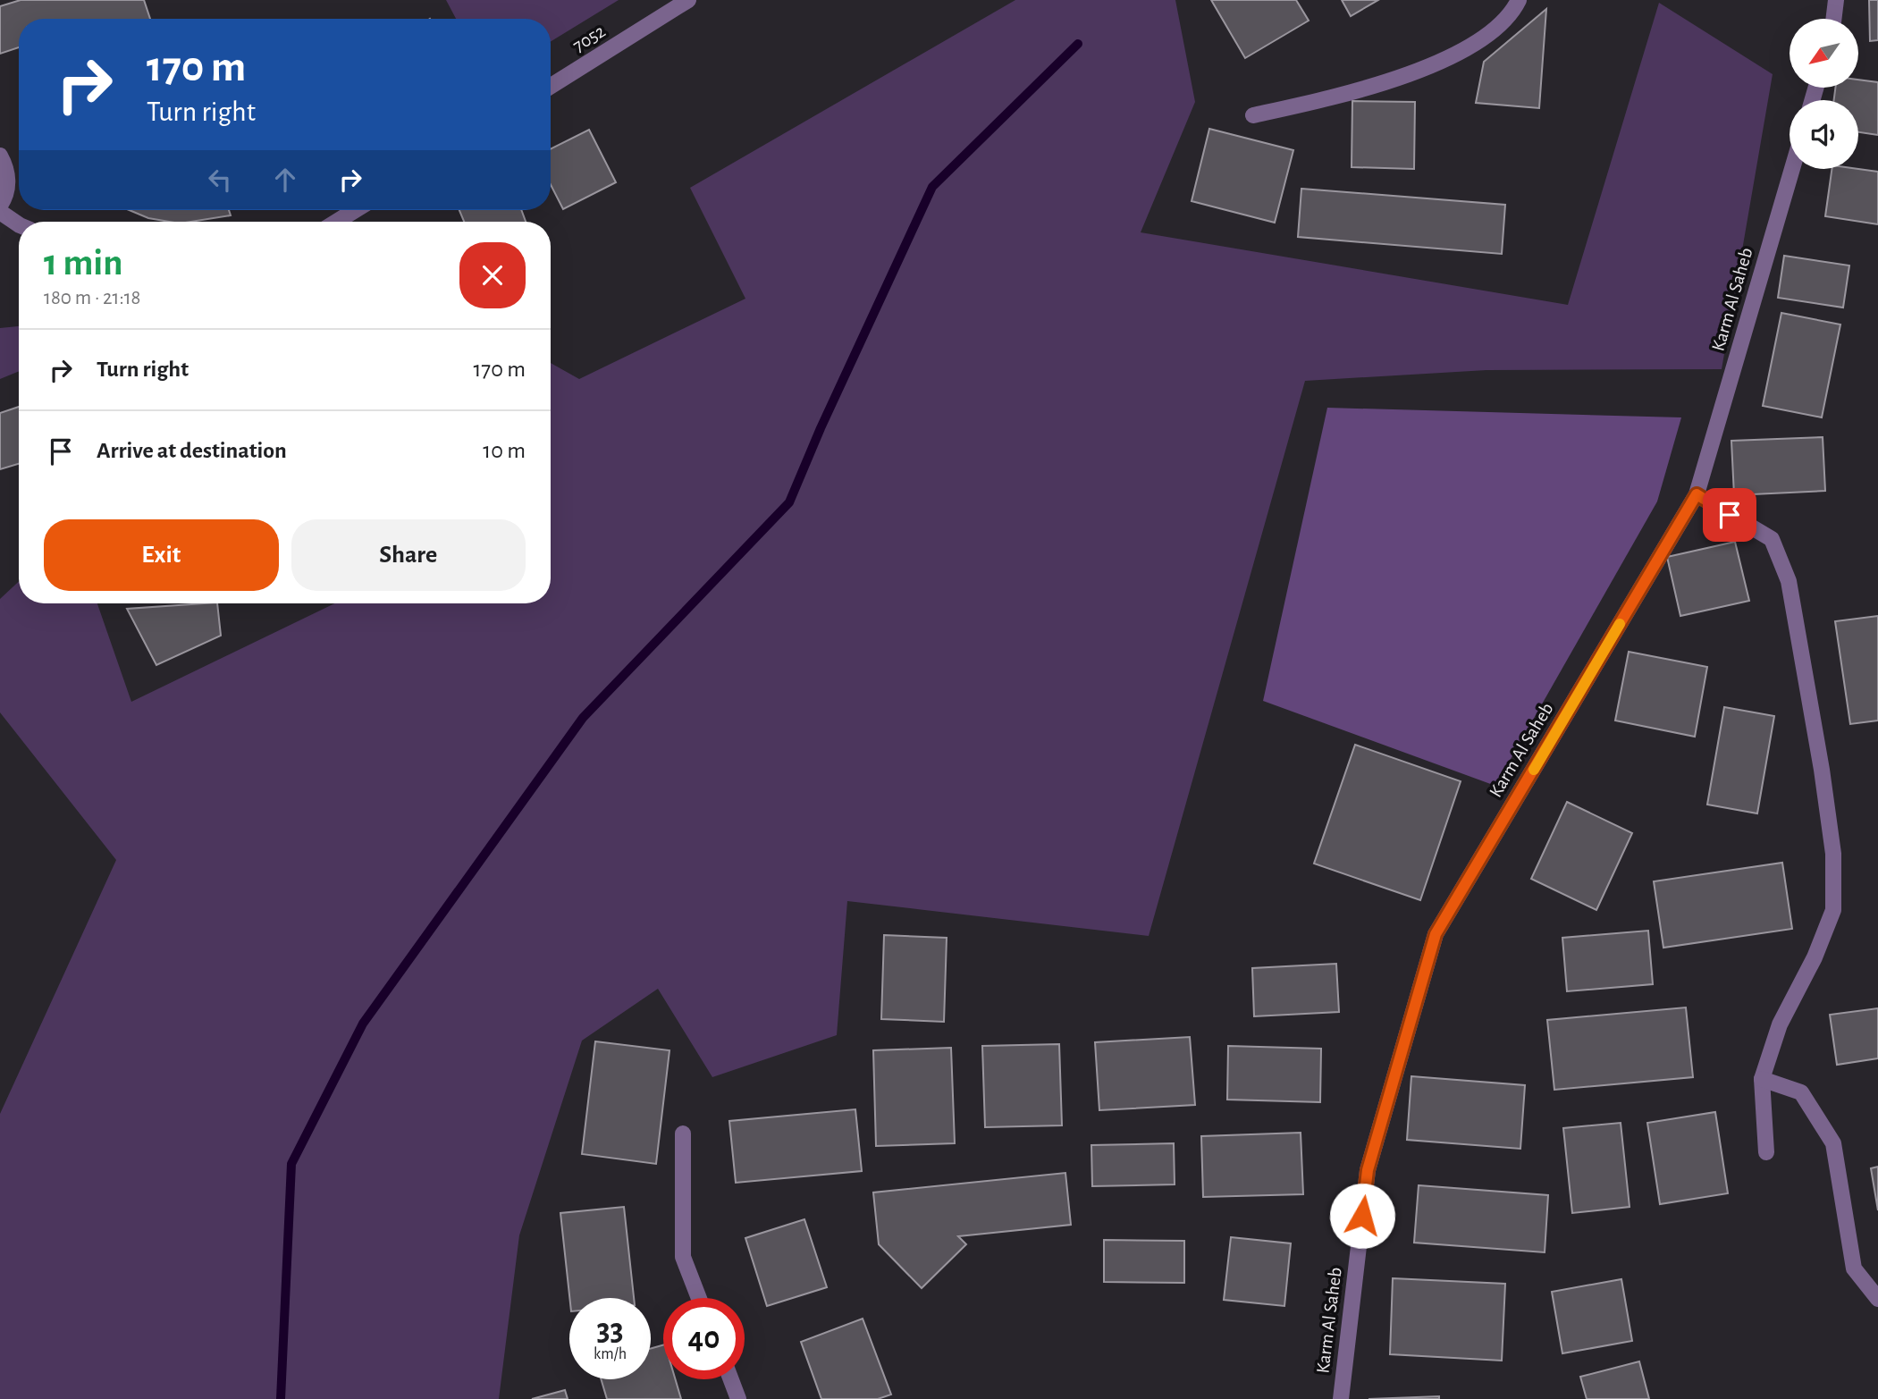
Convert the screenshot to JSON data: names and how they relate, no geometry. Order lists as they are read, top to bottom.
{
  "streets": {
    "street": ["7052", "Karm Al Saheb"]
  },
  "north": "bottom left",
  "page": {
    "turn": ["170 m", "Turn right"],
    "heading": ["1 min", "180 m · 21:18"],
    "list": [
      {
        "name": "Turn right",
        "value": "170 m"
      },
      {
        "name": "Arrive at destination",
        "value": "10 m"
      }
    ],
    "buttons": ["Exit", "Share"],
    "speed": "33 km/h",
    "limit": "40"
  }
}
